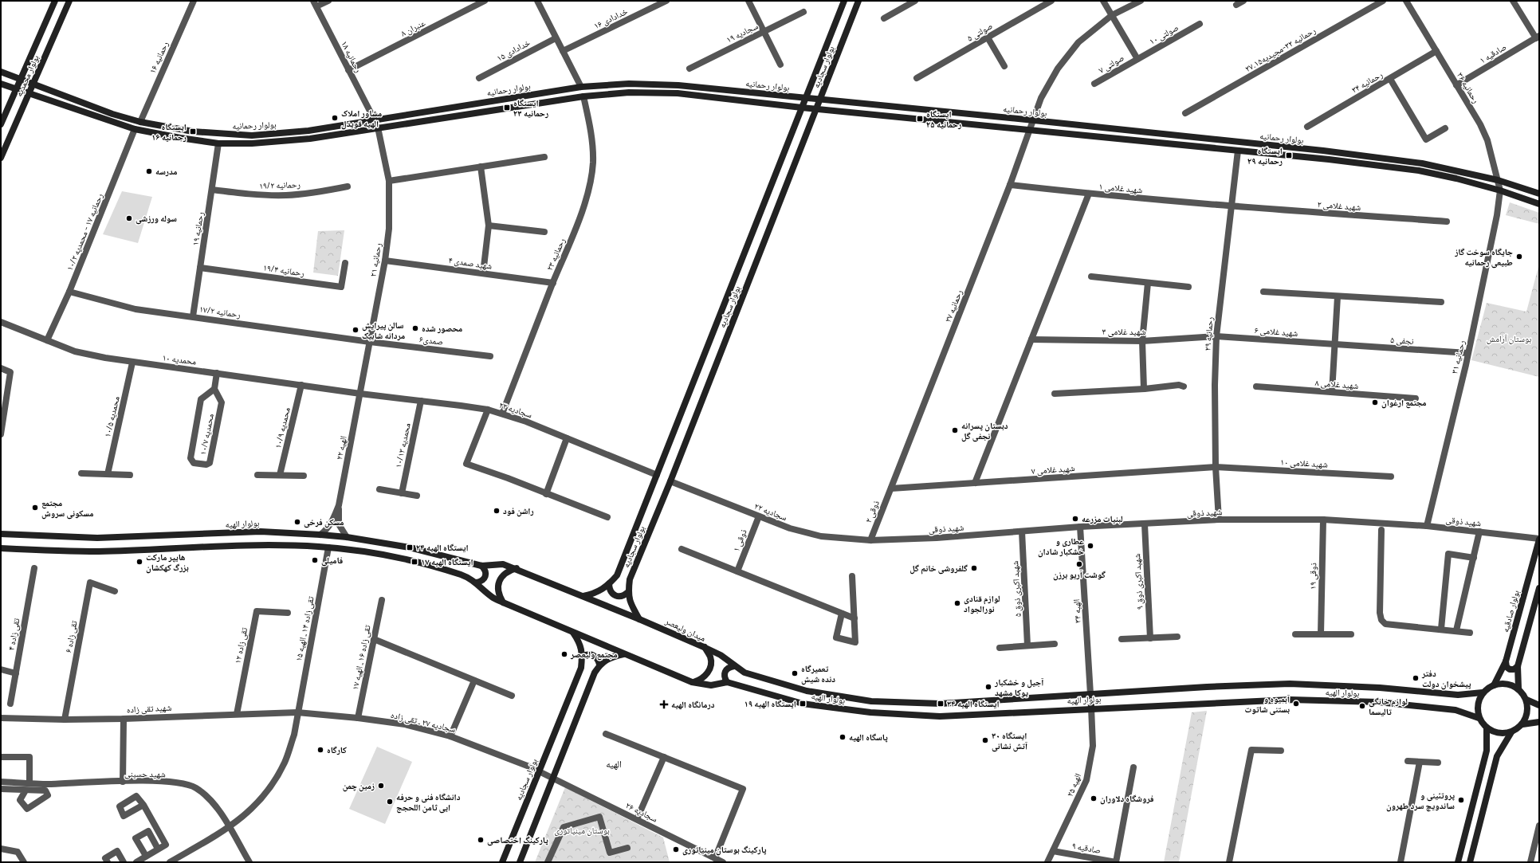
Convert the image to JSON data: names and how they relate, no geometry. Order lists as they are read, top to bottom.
{
  "streets": {
    "main road": [
      "بولوار سجادیه",
      "بولوار محمدیه",
      "بولوار رحمانیه",
      "بولوار الهیه",
      "بولوار صادقیه",
      "میدان ولیعصر"
    ],
    "street": [
      "خدادادی ۱۶",
      "عنبران ۸",
      "صولتی ۵",
      "سجادیه ۱۹",
      "صولتی ۱۰",
      "رحمانیه ۳۲-مجیدیه۲۷.۱۵",
      "خدادادی ۱۵",
      "صادقیه ۱",
      "رحمانیه ۱۸",
      "رحمانیه ۱۶",
      "صولتی ۷",
      "رحمانیه ۳۴",
      "رحمانیه ۳۶",
      "رحمانیه ۱۹/۲",
      "شهید غلامی ۱",
      "شهید غلامی ۲",
      "رحمانیه ۱۹",
      "رحمانیه ۱۷ - محمدیه ۱۰/۲",
      "رحمانیه ۲۳",
      "رحمانیه ۲۱",
      "شهید صمدی ۴",
      "رحمانیه ۱۹/۴",
      "رحمانیه ۲۷",
      "رحمانیه ۱۷/۲",
      "شهید غلامی ۳",
      "شهید غلامی ۶",
      "رحمانیه ۲۹",
      "صمدی۶",
      "نجفی ۵",
      "رحمانیه ۳۱",
      "محمدیه ۱۰",
      "شهید غلامی ۸",
      "سجادیه ۲۳",
      "محمدیه ۱۰/۵",
      "محمدیه ۱۰/۹",
      "محمدیه ۱۰/۷",
      "محمدیه ۱۰/۱۳",
      "الهیه ۲۲",
      "شهید غلامی ۱۰",
      "شهید غلامی ۷",
      "سجادیه ۲۲",
      "ذوقی ۲",
      "شهید ذوقی",
      "ذوقی ۱",
      "ذوقی ۱۹",
      "شهید اکبری ذوق ۹",
      "شهید اکبری ذوق ۵",
      "الهیه ۳۴",
      "تقی زاده ۱۴ ـ الهیه ۱۵",
      "تقی زاده ۴",
      "تقی زاده ۶",
      "تقی زاده ۱۲",
      "تقی زاده ۱۶ ـ الهیه ۱۷",
      "شهید تقی زاده",
      "سجادیه ۲۷ ـ تقی زاده",
      "شهید حسینی",
      "الهیه ۲۵",
      "سجادیه ۲۶",
      "صادقیه ۹"
    ]
  },
  "crossings": [
    ["عنبران ۸", "رحمانیه ۱۸"],
    ["صولتی ۱۰", "صولتی ۷"],
    ["صادقیه ۱", "رحمانیه ۳۶"],
    ["رحمانیه ۱۸", "بولوار رحمانیه"],
    ["رحمانیه ۱۶", "بولوار رحمانیه"],
    ["بولوار سجادیه", "بولوار رحمانیه"],
    ["بولوار سجادیه", "سجادیه ۲۳"],
    ["بولوار سجادیه", "سجادیه ۲۲"],
    ["بولوار سجادیه", "میدان ولیعصر"],
    ["بولوار سجادیه", "سجادیه ۲۷ ـ تقی زاده"],
    ["بولوار محمدیه", "بولوار رحمانیه"],
    ["رحمانیه ۳۴", "رحمانیه ۳۶"],
    ["بولوار رحمانیه", "رحمانیه ۳۶"],
    ["بولوار رحمانیه", "رحمانیه ۱۹"],
    ["بولوار رحمانیه", "رحمانیه ۱۷ - محمدیه ۱۰/۲"],
    ["بولوار رحمانیه", "رحمانیه ۲۳"],
    ["بولوار رحمانیه", "رحمانیه ۲۱"],
    ["بولوار رحمانیه", "رحمانیه ۲۷"],
    ["بولوار رحمانیه", "رحمانیه ۲۹"],
    ["بولوار رحمانیه", "رحمانیه ۳۱"],
    ["رحمانیه ۳۶", "رحمانیه ۳۱"],
    ["رحمانیه ۱۹/۲", "رحمانیه ۱۹"],
    ["شهید غلامی ۱", "شهید غلامی ۲"],
    ["شهید غلامی ۱", "رحمانیه ۲۷"],
    ["شهید غلامی ۱", "رحمانیه ۲۹"],
    ["شهید غلامی ۲", "رحمانیه ۲۹"],
    ["رحمانیه ۱۹", "رحمانیه ۱۹/۴"],
    ["رحمانیه ۱۹", "رحمانیه ۱۷/۲"],
    ["رحمانیه ۱۷ - محمدیه ۱۰/۲", "رحمانیه ۱۷/۲"],
    ["رحمانیه ۱۷ - محمدیه ۱۰/۲", "محمدیه ۱۰"],
    ["رحمانیه ۲۳", "شهید صمدی ۴"],
    ["رحمانیه ۲۳", "سجادیه ۲۳"],
    ["رحمانیه ۲۱", "شهید صمدی ۴"],
    ["رحمانیه ۲۱", "رحمانیه ۱۷/۲"],
    ["رحمانیه ۲۱", "صمدی۶"],
    ["رحمانیه ۲۱", "محمدیه ۱۰"],
    ["رحمانیه ۲۱", "سجادیه ۲۳"],
    ["رحمانیه ۲۱", "الهیه ۲۲"],
    ["رحمانیه ۲۷", "شهید غلامی ۷"],
    ["رحمانیه ۲۷", "ذوقی ۲"],
    ["رحمانیه ۱۷/۲", "صمدی۶"],
    ["شهید غلامی ۳", "شهید غلامی ۶"],
    ["شهید غلامی ۳", "رحمانیه ۲۹"],
    ["شهید غلامی ۶", "رحمانیه ۲۹"],
    ["شهید غلامی ۶", "نجفی ۵"],
    ["رحمانیه ۲۹", "شهید غلامی ۱۰"],
    ["رحمانیه ۲۹", "شهید غلامی ۷"],
    ["رحمانیه ۲۹", "شهید ذوقی"],
    ["نجفی ۵", "رحمانیه ۳۱"],
    ["رحمانیه ۳۱", "شهید ذوقی"],
    ["محمدیه ۱۰", "سجادیه ۲۳"],
    ["محمدیه ۱۰", "محمدیه ۱۰/۵"],
    ["محمدیه ۱۰", "محمدیه ۱۰/۹"],
    ["محمدیه ۱۰", "الهیه ۲۲"],
    ["سجادیه ۲۳", "محمدیه ۱۰/۱۳"],
    ["سجادیه ۲۳", "الهیه ۲۲"],
    ["شهید غلامی ۱۰", "شهید غلامی ۷"],
    ["شهید غلامی ۷", "ذوقی ۲"],
    ["سجادیه ۲۲", "ذوقی ۲"],
    ["سجادیه ۲۲", "شهید ذوقی"],
    ["سجادیه ۲۲", "ذوقی ۱"],
    ["ذوقی ۲", "شهید ذوقی"],
    ["شهید ذوقی", "ذوقی ۱۹"],
    ["شهید ذوقی", "شهید اکبری ذوق ۹"],
    ["شهید ذوقی", "شهید اکبری ذوق ۵"],
    ["شهید ذوقی", "الهیه ۳۴"],
    ["شهید ذوقی", "بولوار صادقیه"],
    ["بولوار الهیه", "الهیه ۳۴"],
    ["بولوار الهیه", "بولوار صادقیه"],
    ["بولوار الهیه", "میدان ولیعصر"],
    ["بولوار الهیه", "الهیه ۲۵"],
    ["تقی زاده ۱۴ ـ الهیه ۱۵", "شهید تقی زاده"],
    ["تقی زاده ۱۴ ـ الهیه ۱۵", "سجادیه ۲۷ ـ تقی زاده"],
    ["تقی زاده ۱۴ ـ الهیه ۱۵", "شهید حسینی"],
    ["تقی زاده ۶", "شهید تقی زاده"],
    ["تقی زاده ۱۲", "شهید تقی زاده"],
    ["تقی زاده ۱۶ ـ الهیه ۱۷", "سجادیه ۲۷ ـ تقی زاده"],
    ["شهید تقی زاده", "سجادیه ۲۷ ـ تقی زاده"],
    ["سجادیه ۲۷ ـ تقی زاده", "سجادیه ۲۶"],
    ["الهیه ۲۵", "صادقیه ۹"]
  ],
  "districts": ["الهیه"],
  "parks": ["بوستان آرامش", "بوستان مینیاتوری"],
  "places": {
    "transit": [
      "ایستگاه رحمانیه ۲۳",
      "ایستگاه رحمانیه ۲۵",
      "ایستگاه رحمانیه ۱۶",
      "ایستگاه رحمانیه ۲۹",
      "ایستگاه الهیه ۲۴",
      "ایستگاه الهیه ۱۷",
      "ایستگاه الهیه ۱۹",
      "ایستگاه الهیه ۳۴"
    ],
    "other": [
      "مشاور املاک الهیه قویدل",
      "مدرسه",
      "سوله ورزشی",
      "جایگاه سوخت گاز طبیعی رحمانیه",
      "محصور شده",
      "سالن پیرایش مردانه شابیک",
      "مجتمع ارغوان",
      "دبستان پسرانه نجفی گل",
      "مجتمع مسکونی سروش",
      "راشن فود",
      "لبنیات مزرعه",
      "مسکن فرخی",
      "عطاری و خشکبار شادان",
      "فامیلی",
      "هایپر مارکت بزرگ کهکشان",
      "گوشت آریو برزن",
      "گلفروشی خانم گل",
      "لوازم قنادی نورالجواد",
      "مجتمع ولیعصر",
      "تعمیرگاه دنده شیش",
      "دفتر پیشخوان دولت",
      "آجیل و خشکبار یوکا مشهد",
      "آبمیوه و بستنی شاتوت",
      "لوازم خانگی تالیسما",
      "پاسگاه الهیه",
      "ایستگاه ۳۰ آتش نشانی",
      "کارگاه",
      "زمین چمن",
      "فروشگاه دلاوران",
      "پروتئینی و ساندویچ سرد طهرون",
      "دانشگاه فنی و حرفه ایی ثامن اللحجج",
      "پارکینگ اختصاصی",
      "پارکینگ بوستان مینیاتوری"
    ],
    "health": ["درمانگاه الهیه"]
  }
}
